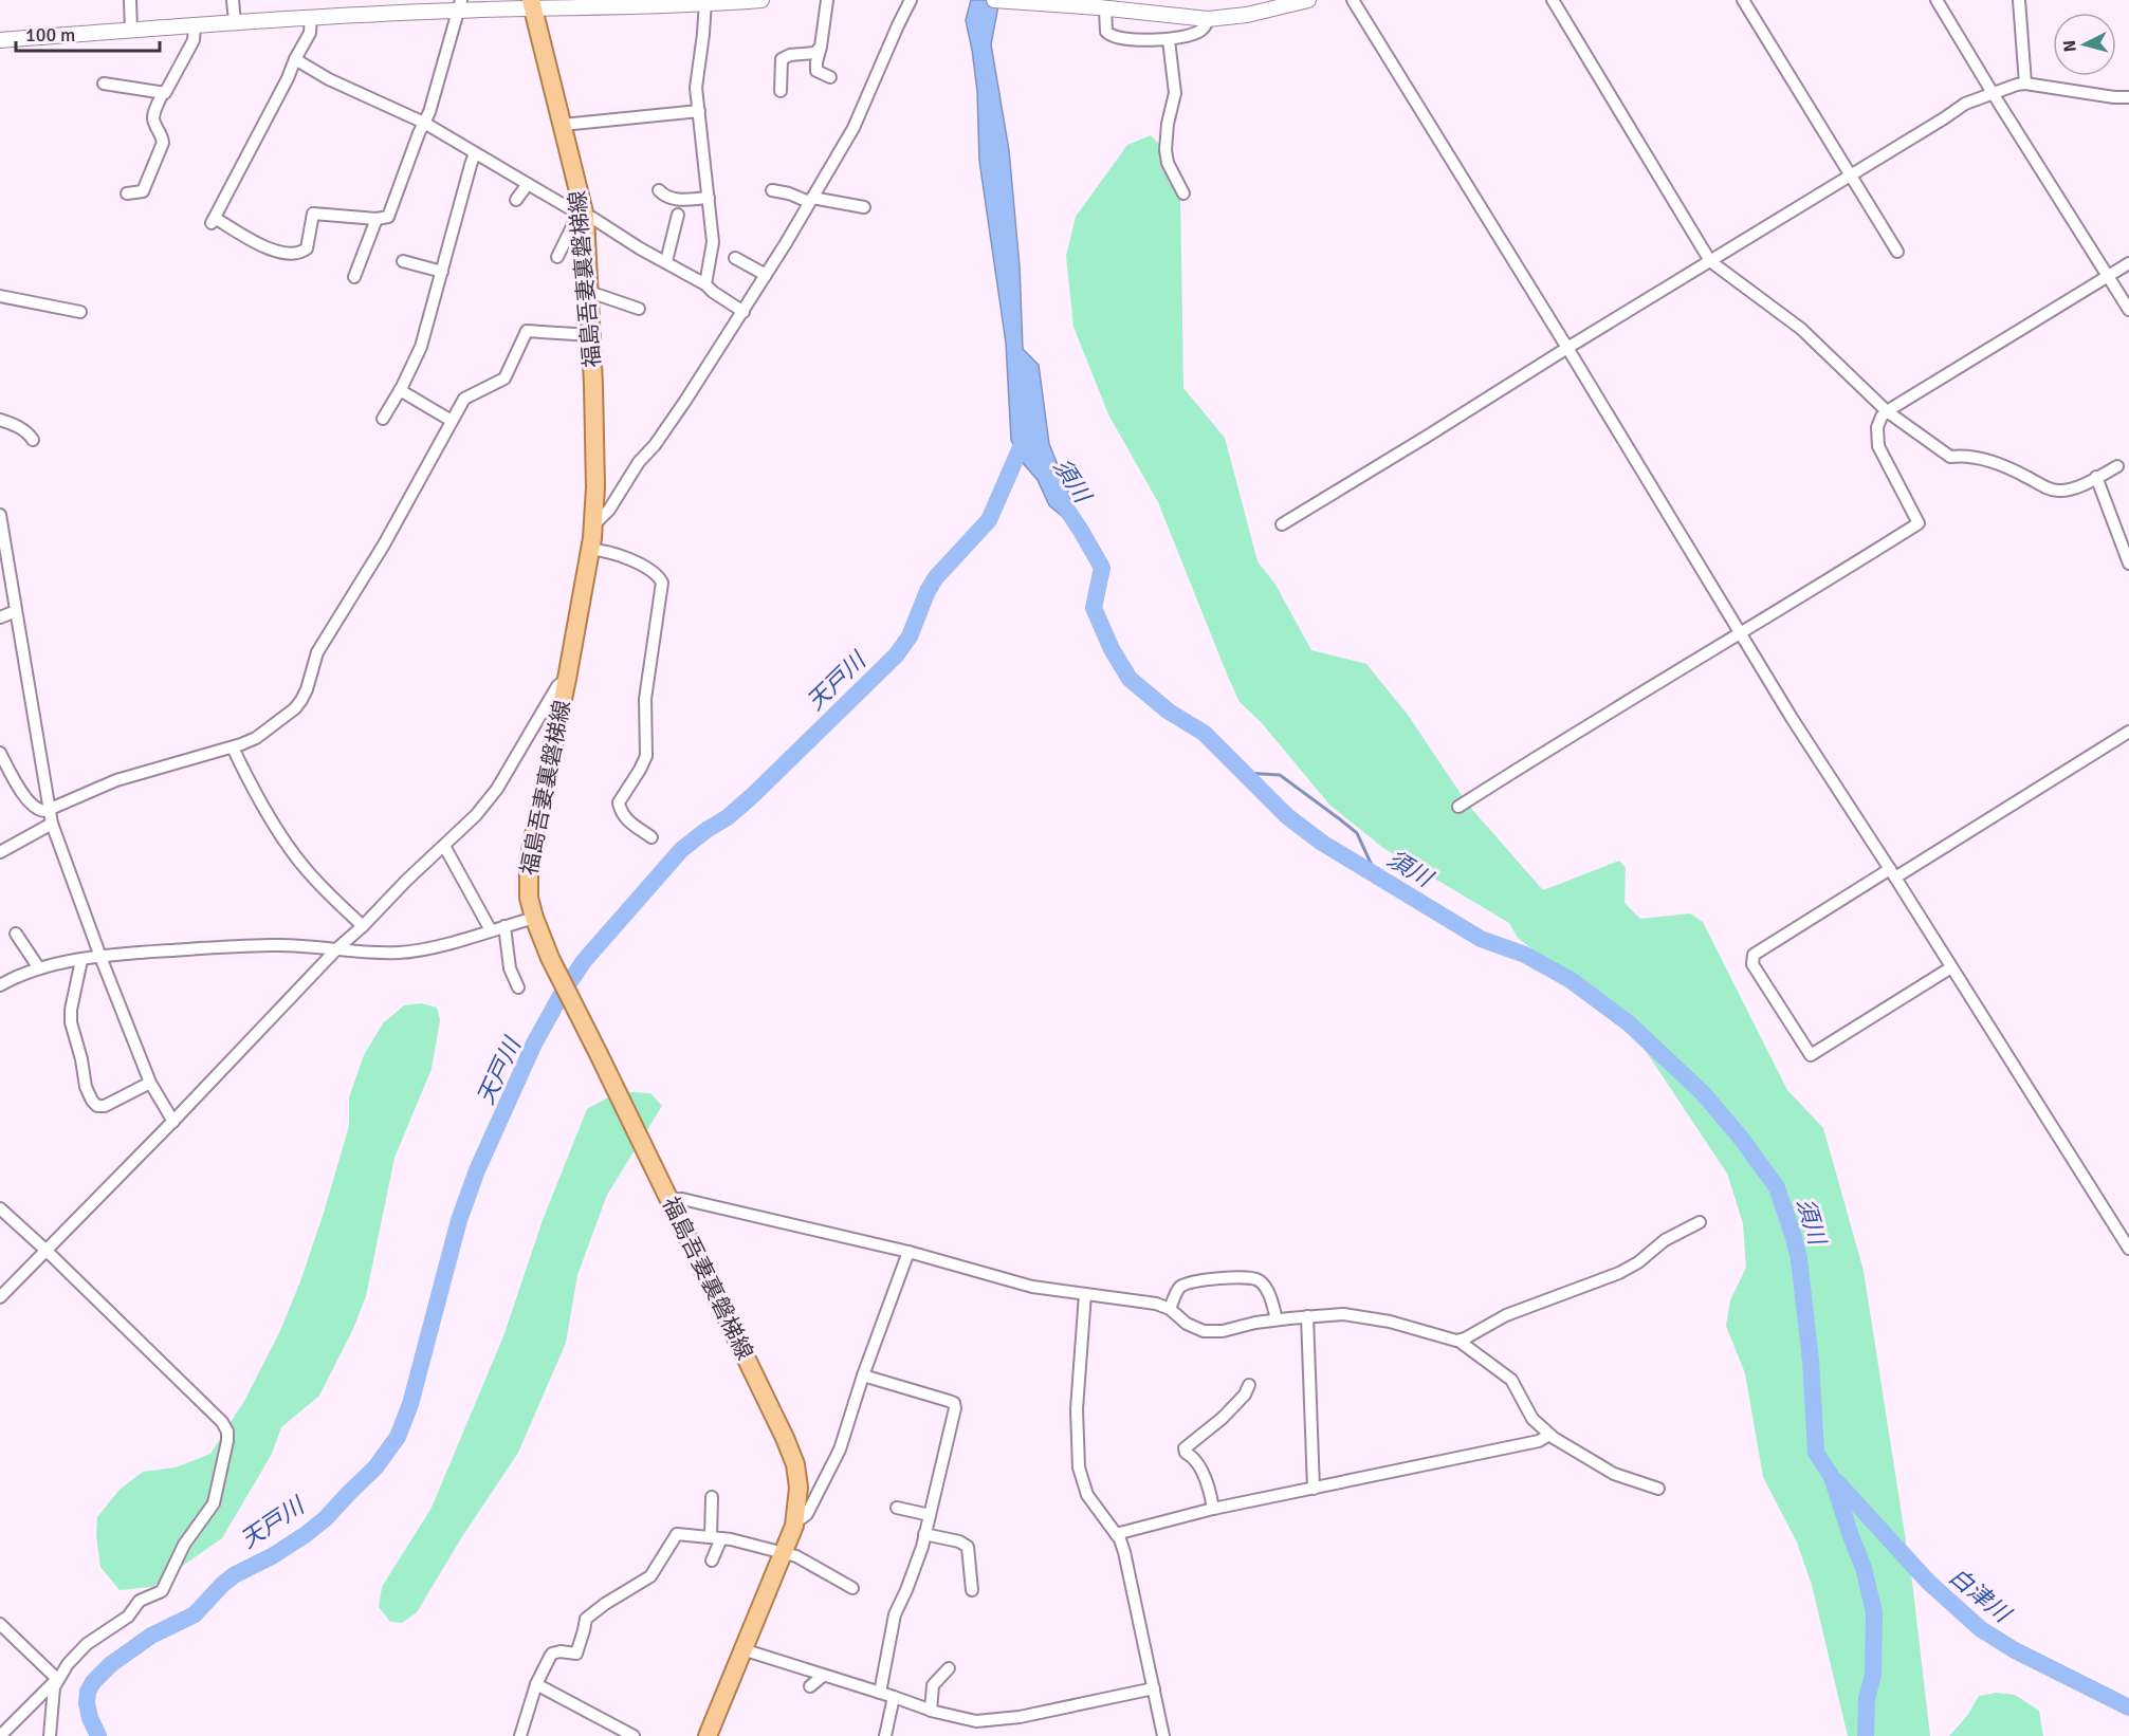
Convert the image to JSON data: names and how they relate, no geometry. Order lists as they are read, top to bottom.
{
  "streets": {
    "main road": ["福島吾妻裏磐梯線"]
  },
  "water": ["須川", "天戸川", "白津川"],
  "scale_bar": "100 m",
  "north": "left"
}
